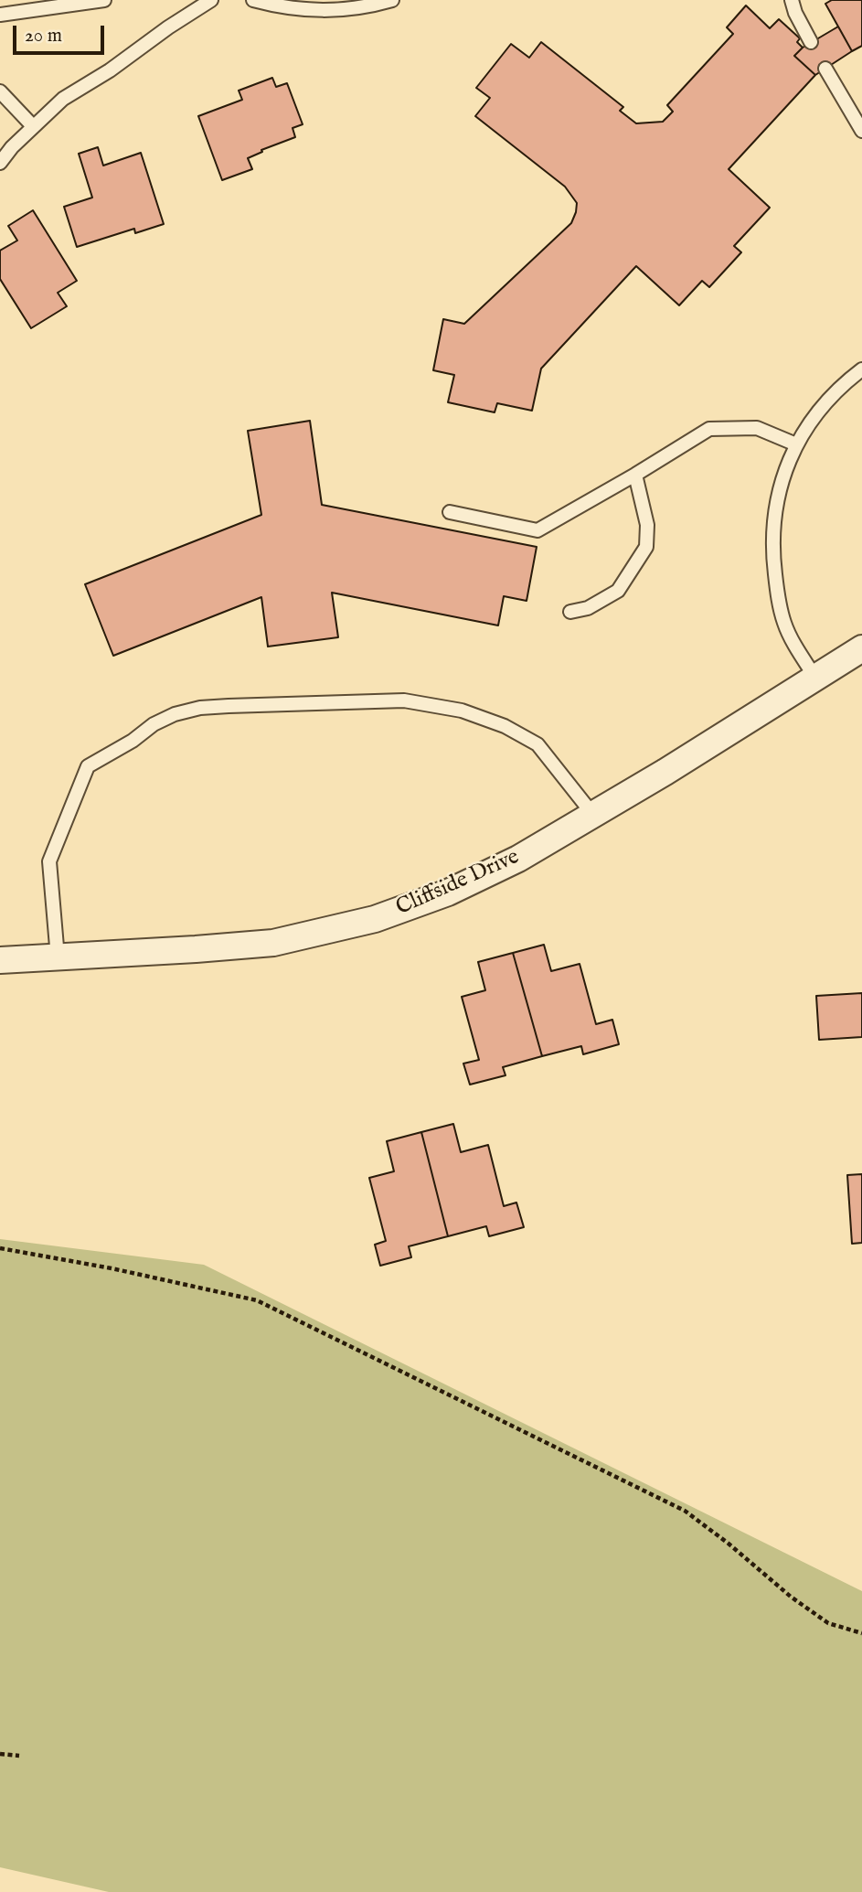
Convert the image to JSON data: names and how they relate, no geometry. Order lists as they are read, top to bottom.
{
  "streets": {
    "street": ["Cliffside Drive"]
  },
  "scale_bar": "20 m"
}
